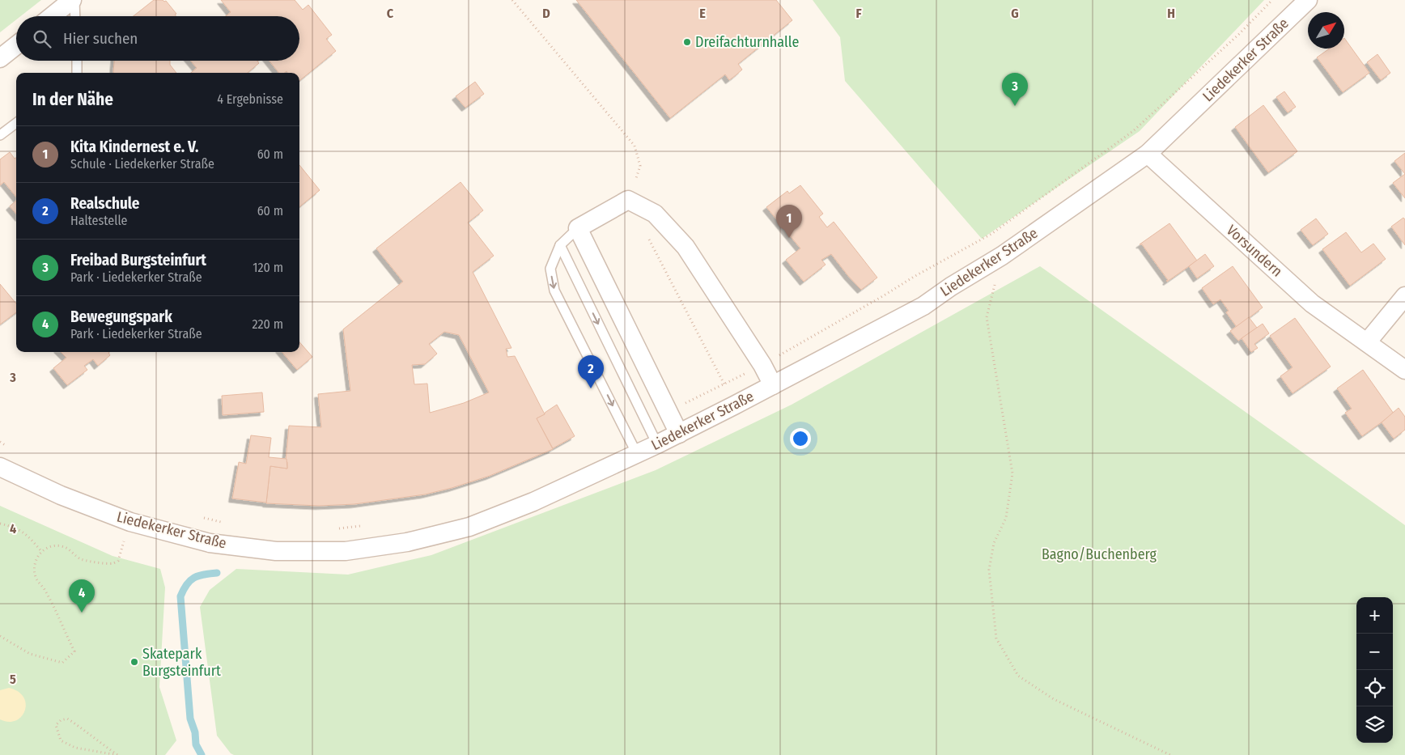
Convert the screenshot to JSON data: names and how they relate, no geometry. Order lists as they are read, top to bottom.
{
  "streets": {
    "street": ["Liedekerker Straße", "Vorsundern"]
  },
  "crossings": [
    ["Liedekerker Straße", "Vorsundern"]
  ],
  "parks": ["Bagno/Buchenberg"],
  "places": ["Dreifachturnhalle", "Skatepark Burgsteinfurt"],
  "north": "top right",
  "page": {
    "search": "Hier suchen",
    "pins": [
      "3",
      "1",
      "2",
      "4"
    ],
    "heading": ["In der Nähe", "4 Ergebnisse"],
    "list": [
      {
        "mark": "1",
        "name": "Kita Kindernest e. V.",
        "note": "Schule · Liedekerker Straße",
        "value": "60 m"
      },
      {
        "mark": "2",
        "name": "Realschule",
        "note": "Haltestelle",
        "value": "60 m"
      },
      {
        "mark": "3",
        "name": "Freibad Burgsteinfurt",
        "note": "Park · Liedekerker Straße",
        "value": "120 m"
      },
      {
        "mark": "4",
        "name": "Bewegungspark",
        "note": "Park · Liedekerker Straße",
        "value": "220 m"
      }
    ],
    "map_buttons": ["+", "−"]
  },
  "grid": {
    "columns": [
      "C",
      "D",
      "E",
      "F",
      "G",
      "H"
    ],
    "rows": ["3", "4", "5"]
  }
}
